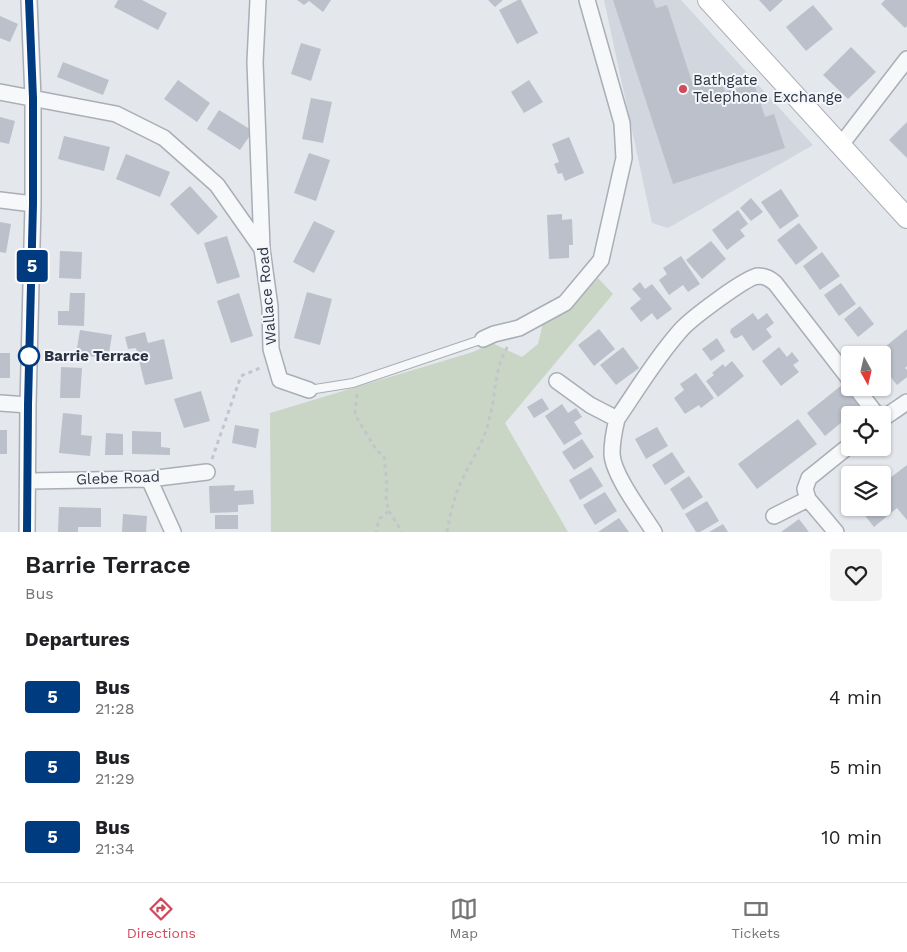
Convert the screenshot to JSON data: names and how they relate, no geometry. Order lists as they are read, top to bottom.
{
  "streets": {
    "street": ["Wallace Road", "Glebe Road"]
  },
  "places": ["Bathgate Telephone Exchange", "Barrie Terrace"],
  "lines": ["bus line 5"],
  "north": "bottom",
  "page": {
    "on_map": "5",
    "heading": [
      ["Barrie Terrace", "Bus"],
      "Departures"
    ],
    "list": [
      {
        "mark": "5",
        "name": "Bus",
        "note": "21:28",
        "value": "4 min"
      },
      {
        "mark": "5",
        "name": "Bus",
        "note": "21:29",
        "value": "5 min"
      },
      {
        "mark": "5",
        "name": "Bus",
        "note": "21:34",
        "value": "10 min"
      }
    ],
    "tabs": ["Directions", "Map", "Tickets"]
  }
}
